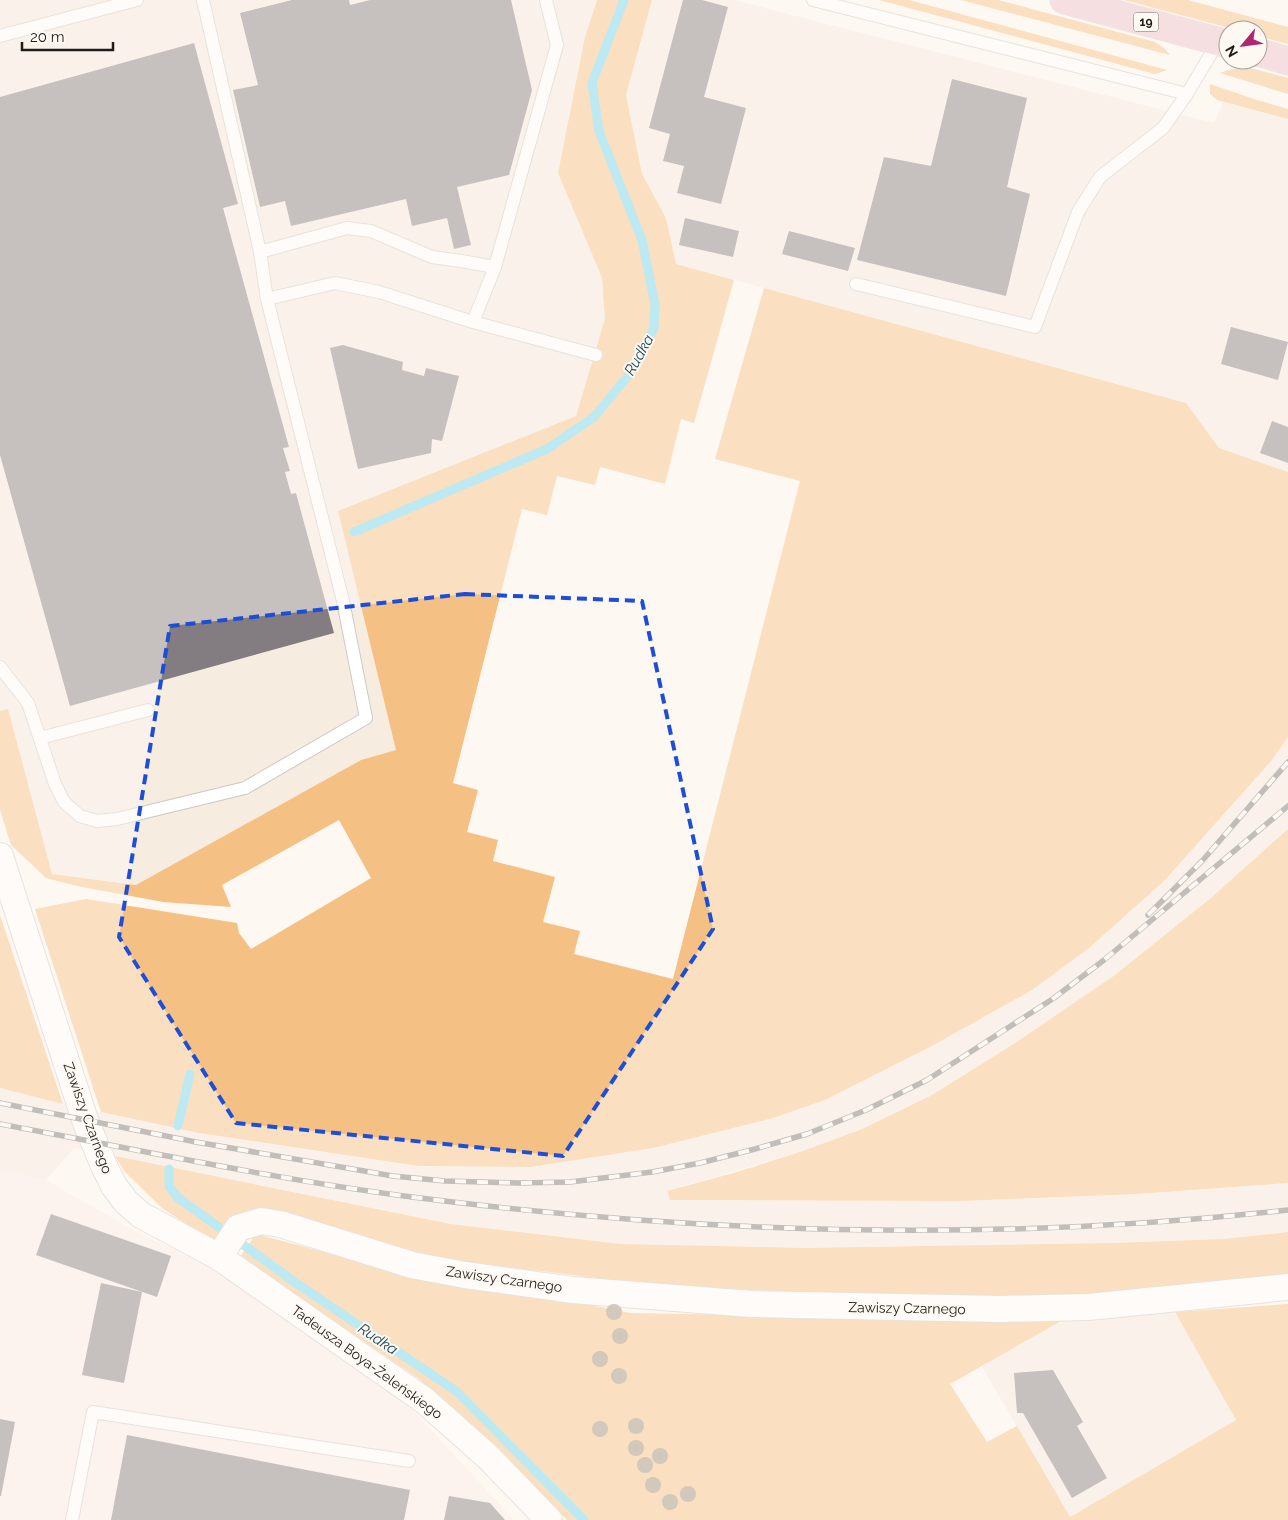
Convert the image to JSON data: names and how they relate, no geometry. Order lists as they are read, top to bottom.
{
  "streets": {
    "main road": ["19"],
    "street": ["Zawiszy Czarnego", "Tadeusza Boya-Żeleńskiego"]
  },
  "crossings": [
    ["Zawiszy Czarnego", "Tadeusza Boya-Żeleńskiego"]
  ],
  "water": ["Rudka"],
  "scale_bar": "20 m",
  "north": "bottom left"
}
